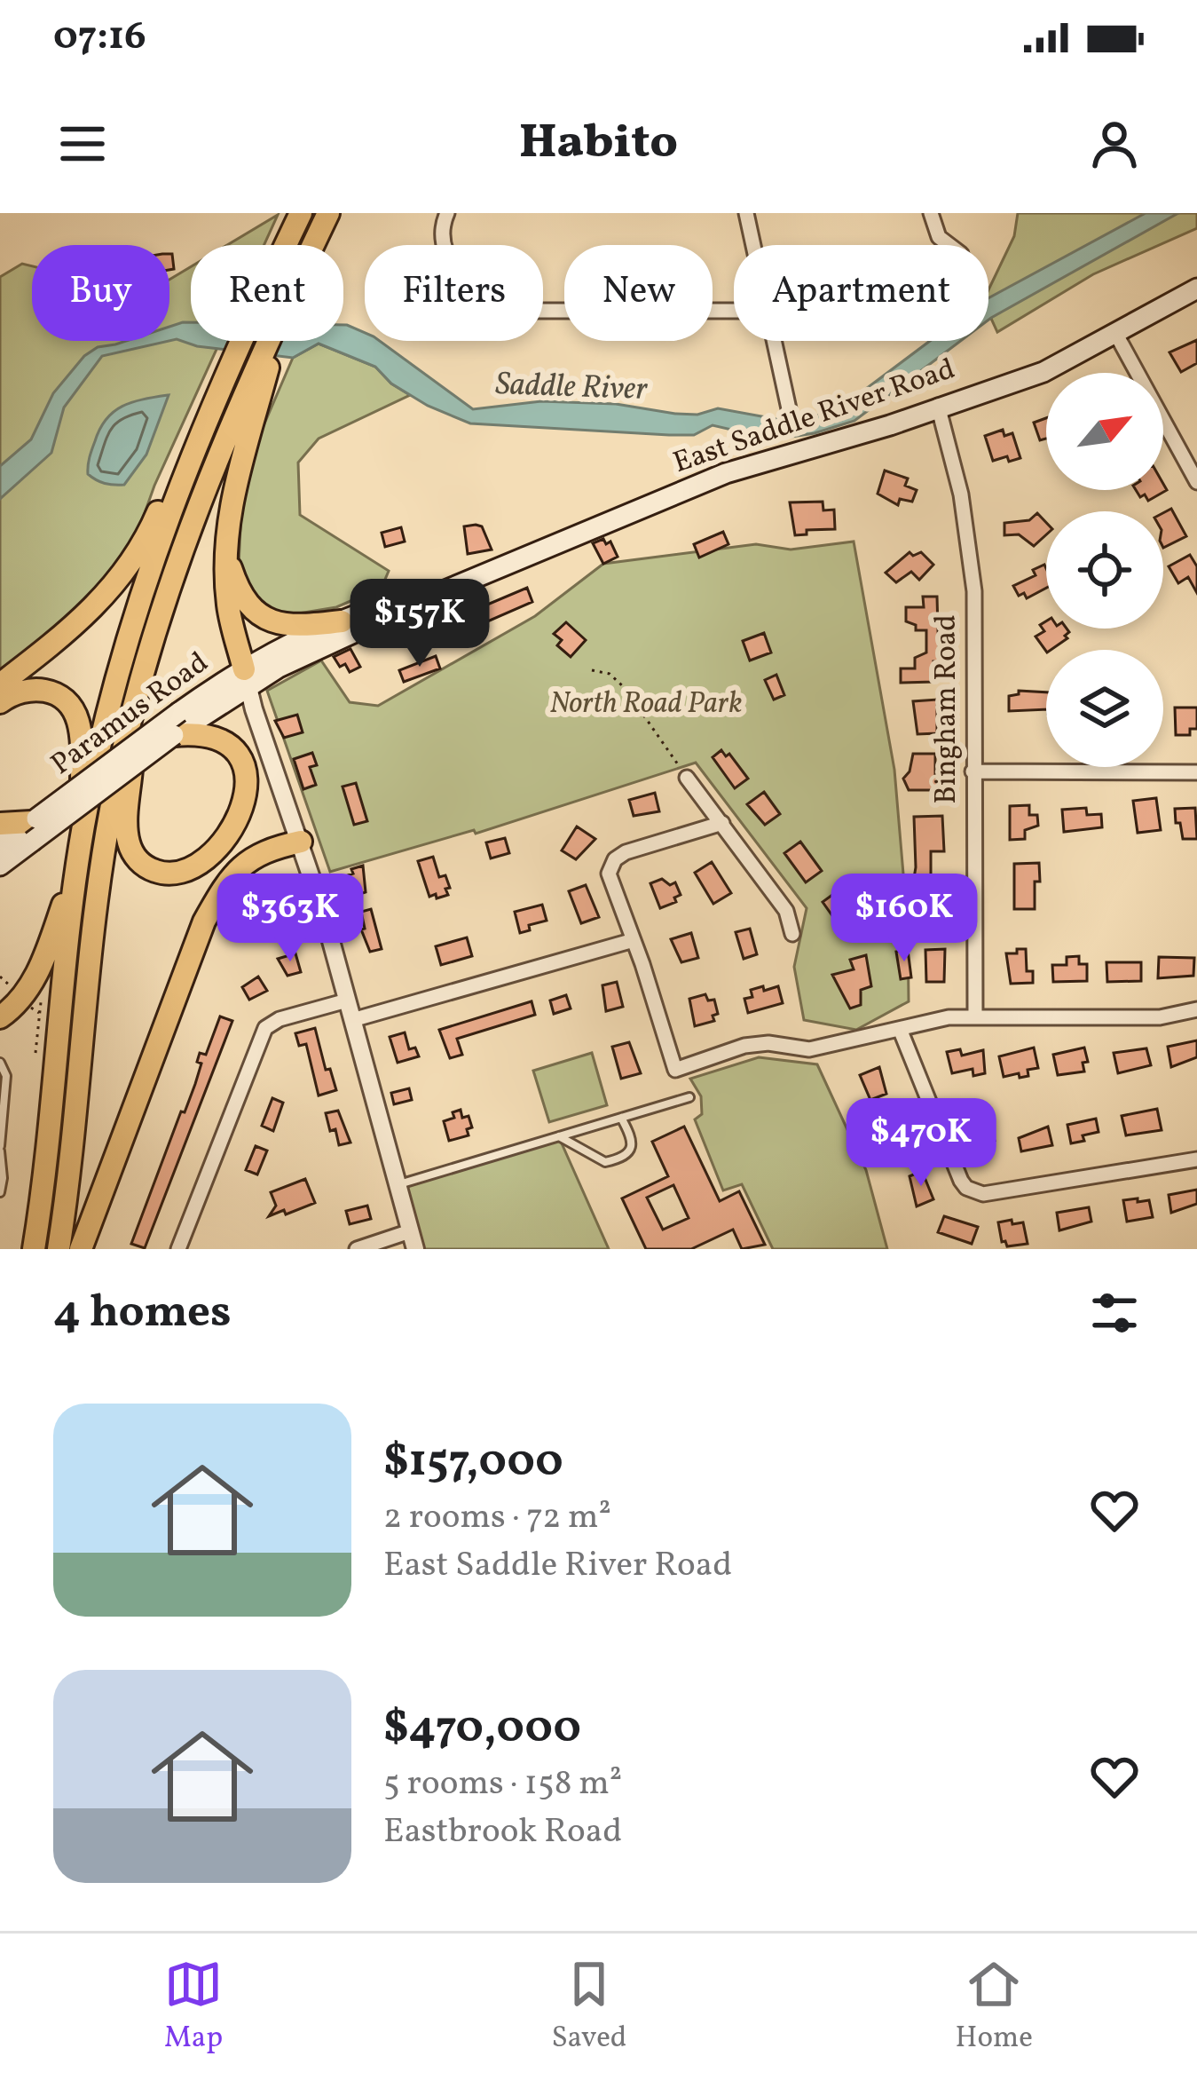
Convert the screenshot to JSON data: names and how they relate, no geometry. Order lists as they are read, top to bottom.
{
  "streets": {
    "main road": ["East Saddle River Road", "Paramus Road"],
    "street": ["Bingham Road"]
  },
  "crossings": [
    ["East Saddle River Road", "Bingham Road"],
    ["East Saddle River Road", "Paramus Road"]
  ],
  "water": ["Saddle River"],
  "parks": ["North Road Park"],
  "north": "top right",
  "page": {
    "status": "07:16",
    "header": "Habito",
    "chip": [
      "Buy",
      "Rent",
      "Filters",
      "New",
      "Apartment"
    ],
    "price": [
      "$157K",
      "$363K",
      "$160K",
      "$470K"
    ],
    "heading": "4 homes",
    "list": [
      {
        "name": "$157,000",
        "note": "2 rooms · 72 m² · East Saddle River Road"
      },
      {
        "name": "$470,000",
        "note": "5 rooms · 158 m² · Eastbrook Road"
      }
    ],
    "tabs": ["Map", "Saved", "Home"]
  }
}
